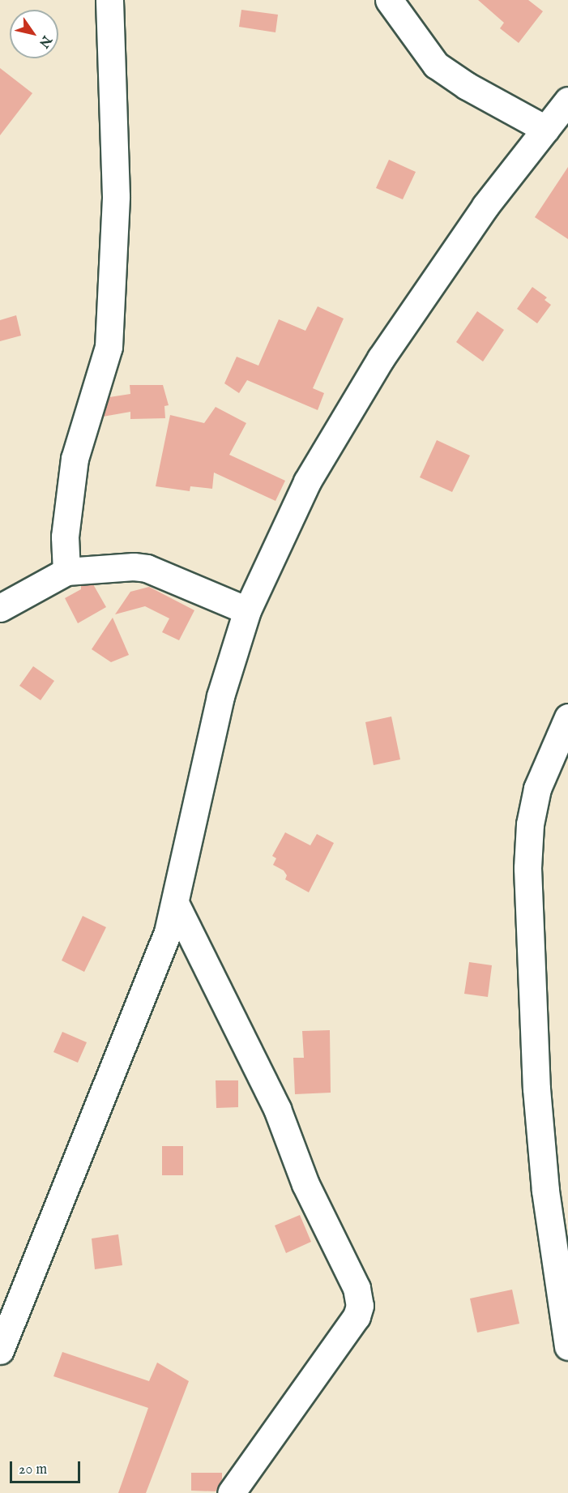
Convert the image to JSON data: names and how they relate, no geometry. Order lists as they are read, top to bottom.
{
  "scale_bar": "20 m",
  "north": "bottom right"
}
